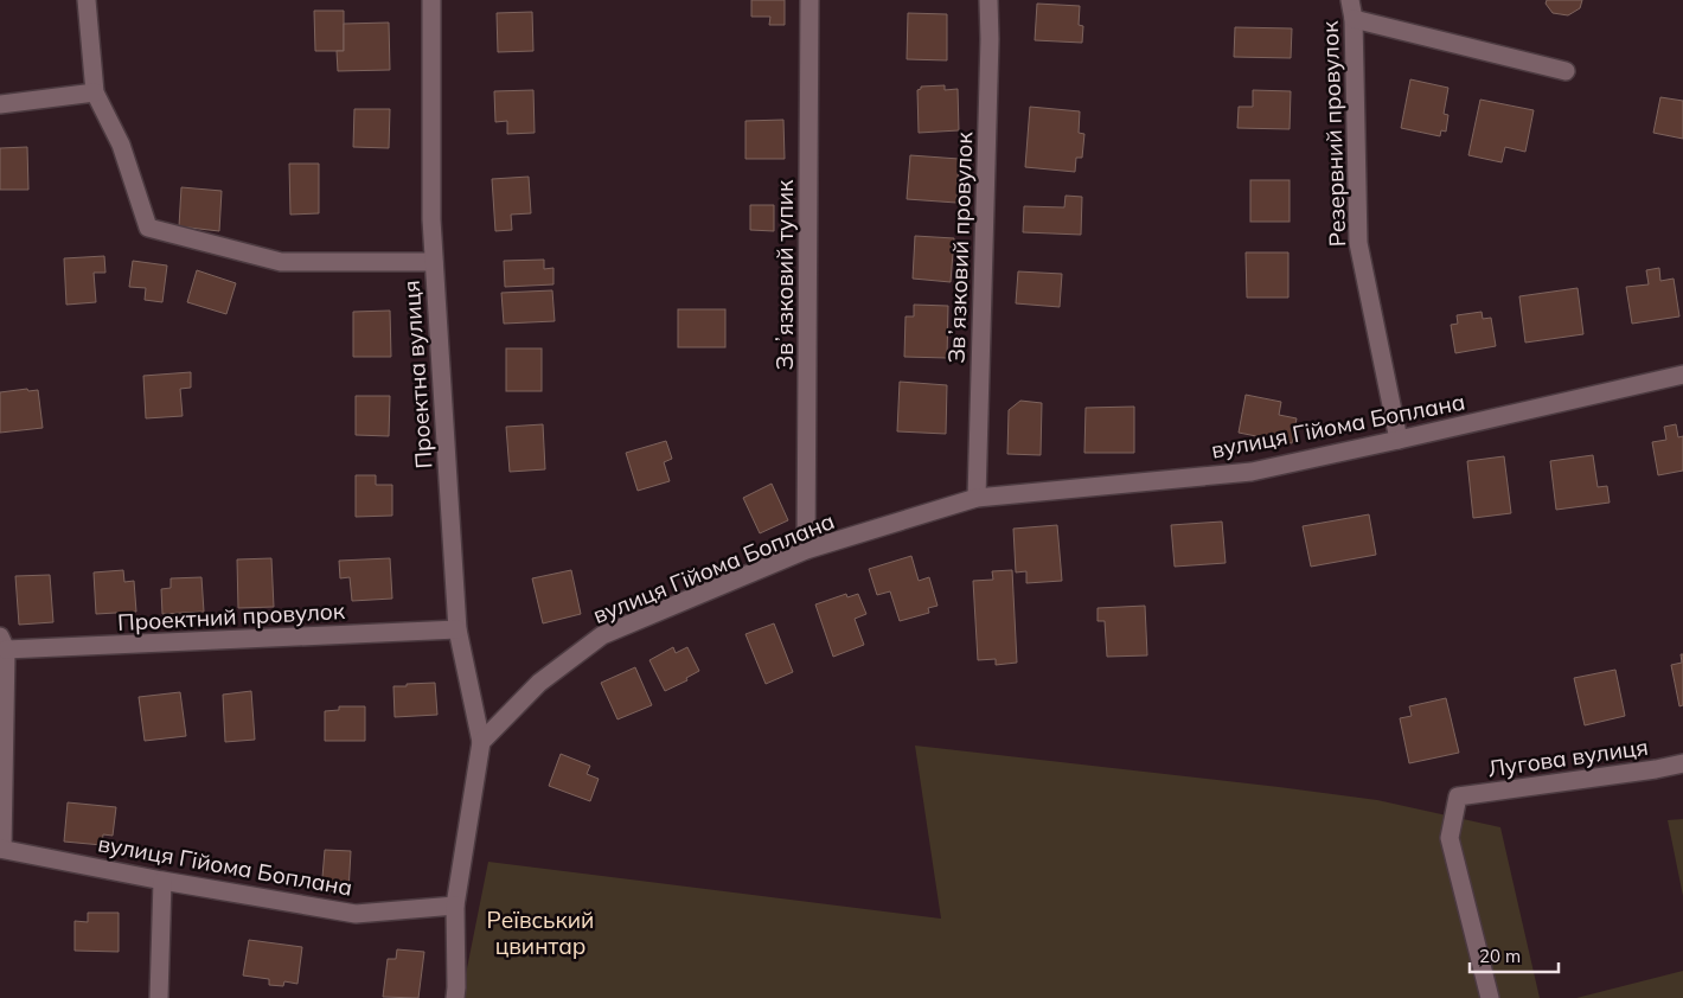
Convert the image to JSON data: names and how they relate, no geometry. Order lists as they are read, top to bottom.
{
  "streets": {
    "street": [
      "Резервний провулок",
      "Звʼязковий провулок",
      "Звʼязковий тупик",
      "Проектна вулиця",
      "вулиця Гійома Боплана",
      "Проектний провулок",
      "Лугова вулиця"
    ]
  },
  "crossings": [
    ["Резервний провулок", "вулиця Гійома Боплана"],
    ["Звʼязковий провулок", "вулиця Гійома Боплана"],
    ["Звʼязковий тупик", "вулиця Гійома Боплана"],
    ["Проектна вулиця", "вулиця Гійома Боплана"],
    ["Проектна вулиця", "Проектний провулок"]
  ],
  "parks": ["Реївський цвинтар"],
  "scale_bar": "20 m"
}
